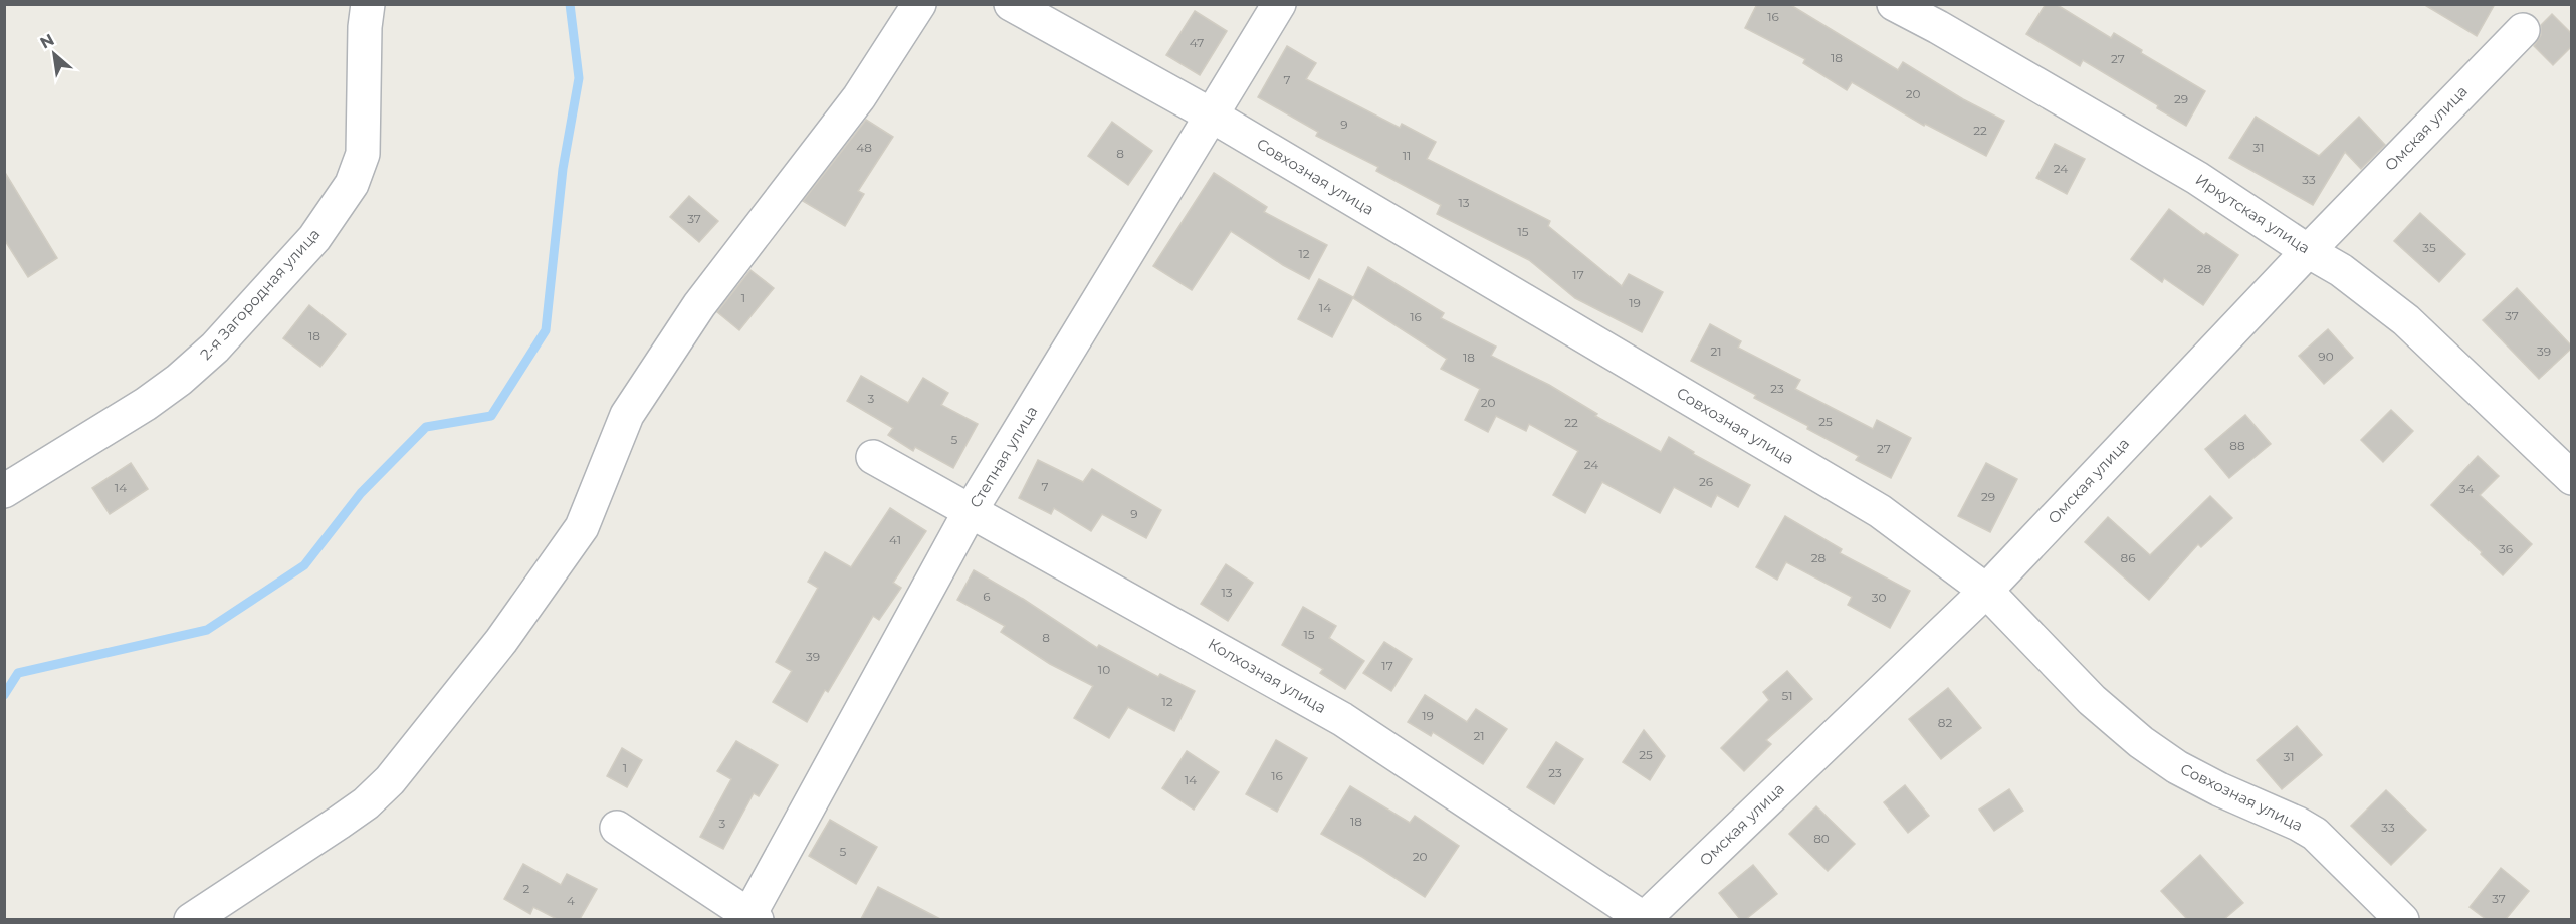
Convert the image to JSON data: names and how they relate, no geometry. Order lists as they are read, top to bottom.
{
  "streets": {
    "street": [
      "Омская улица",
      "Совхозная улица",
      "Иркутская улица",
      "2-я Загородная улица",
      "Степная улица",
      "Колхозная улица"
    ]
  },
  "crossings": [
    ["Омская улица", "Совхозная улица"],
    ["Омская улица", "Иркутская улица"],
    ["Омская улица", "Колхозная улица"],
    ["Совхозная улица", "Степная улица"],
    ["Степная улица", "Колхозная улица"]
  ],
  "house_numbers": [
    "16",
    "47",
    "18",
    "27",
    "7",
    "20",
    "29",
    "9",
    "22",
    "48",
    "31",
    "8",
    "11",
    "24",
    "33",
    "13",
    "37",
    "15",
    "35",
    "12",
    "28",
    "17",
    "1",
    "19",
    "14",
    "37",
    "16",
    "18",
    "21",
    "39",
    "90",
    "18",
    "23",
    "3",
    "20",
    "25",
    "22",
    "5",
    "88",
    "27",
    "24",
    "26",
    "7",
    "14",
    "34",
    "29",
    "9",
    "41",
    "36",
    "28",
    "86",
    "13",
    "6",
    "30",
    "15",
    "8",
    "39",
    "17",
    "10",
    "51",
    "12",
    "19",
    "82",
    "21",
    "25",
    "31",
    "1",
    "23",
    "16",
    "14",
    "18",
    "3",
    "33",
    "80",
    "5",
    "20",
    "2",
    "37",
    "4"
  ],
  "north": "top left"
}
